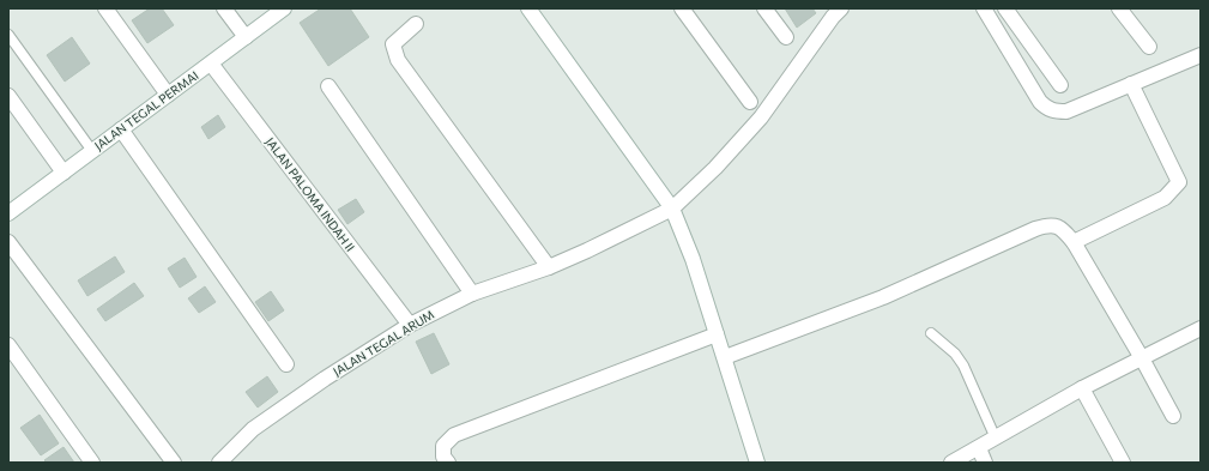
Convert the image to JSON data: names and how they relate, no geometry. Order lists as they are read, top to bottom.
{
  "streets": {
    "street": ["JALAN TEGAL PERMAI", "JALAN PALOMA INDAH II", "JALAN TEGAL ARUM"]
  },
  "crossings": [
    ["JALAN TEGAL PERMAI", "JALAN PALOMA INDAH II"],
    ["JALAN PALOMA INDAH II", "JALAN TEGAL ARUM"]
  ]
}
